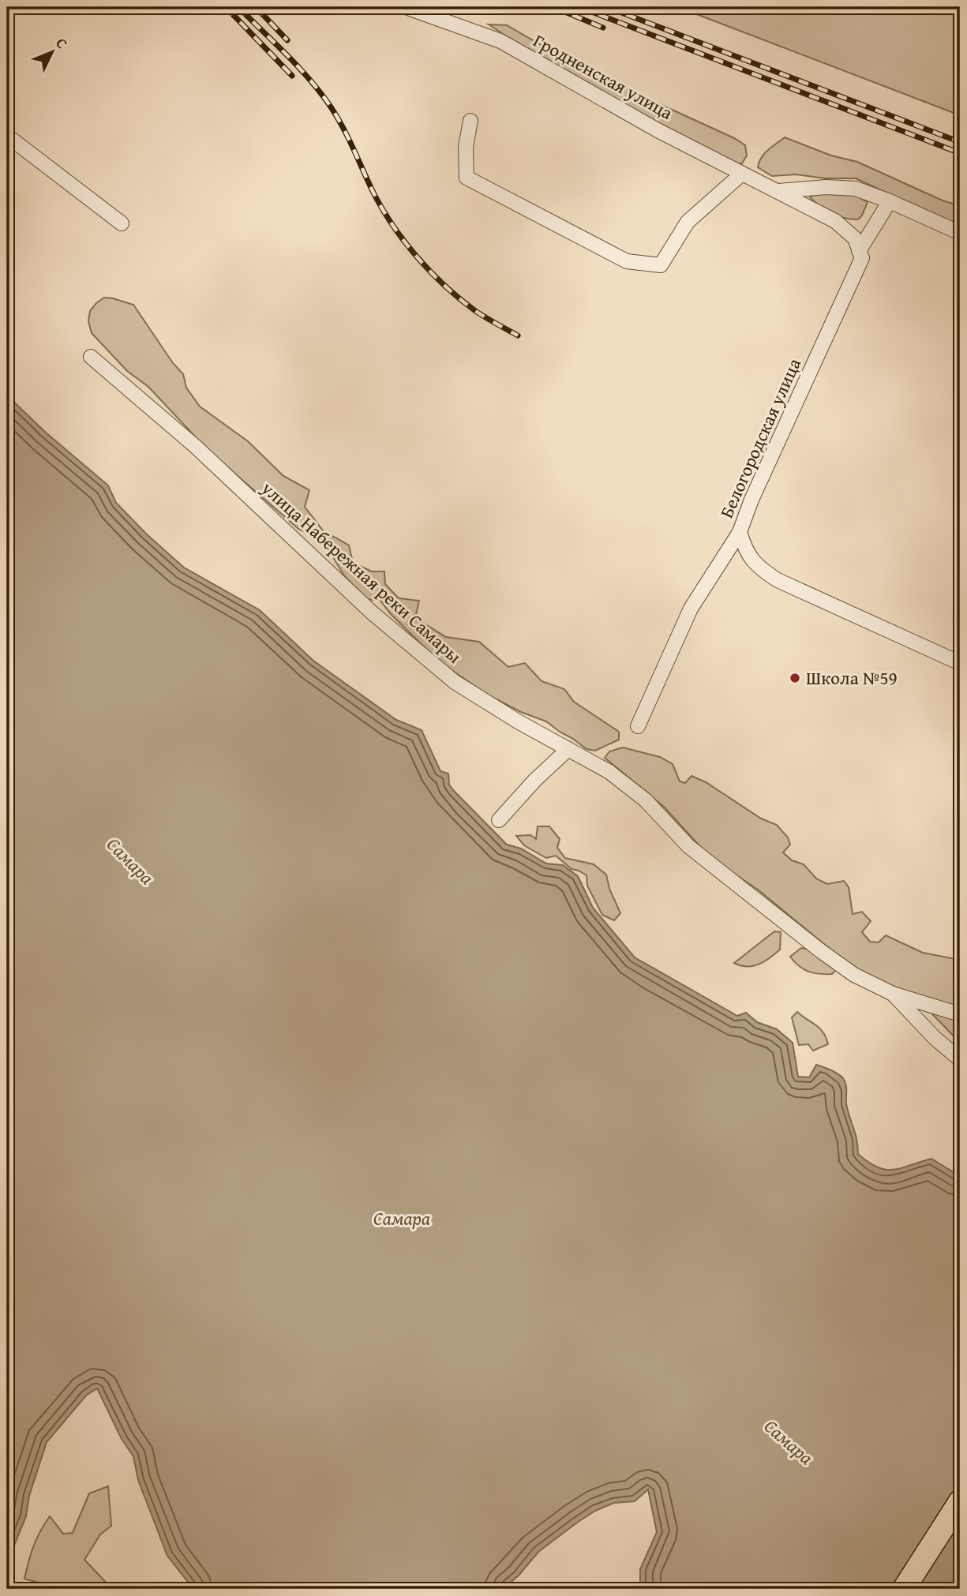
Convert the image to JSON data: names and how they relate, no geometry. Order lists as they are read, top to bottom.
{
  "streets": {
    "street": ["Гродненская улица", "Белогородская улица", "улица Набережная реки Самары"]
  },
  "crossings": [
    ["Гродненская улица", "Белогородская улица"]
  ],
  "water": ["Самара"],
  "places": ["Школа №59"],
  "north": "top right"
}
